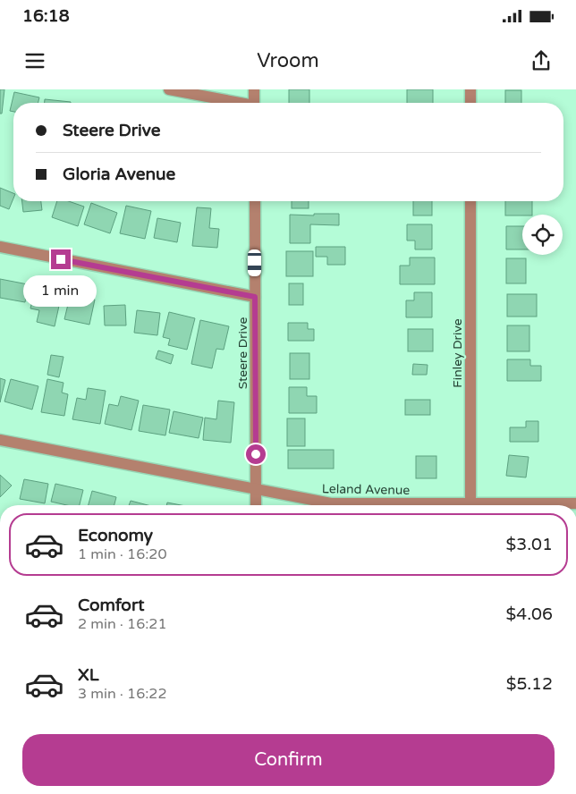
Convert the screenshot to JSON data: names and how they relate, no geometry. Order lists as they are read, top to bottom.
{
  "streets": {
    "street": ["Steere Drive", "Finley Drive", "Leland Avenue"]
  },
  "crossings": [
    ["Steere Drive", "Leland Avenue"]
  ],
  "page": {
    "status": "16:18",
    "header": "Vroom",
    "banner": ["Steere Drive", "Gloria Avenue"],
    "bubble": "1 min",
    "list": [
      {
        "name": "Economy",
        "note": "1 min · 16:20",
        "value": "$3.01"
      },
      {
        "name": "Comfort",
        "note": "2 min · 16:21",
        "value": "$4.06"
      },
      {
        "name": "XL",
        "note": "3 min · 16:22",
        "value": "$5.12"
      }
    ],
    "buttons": "Confirm"
  }
}
